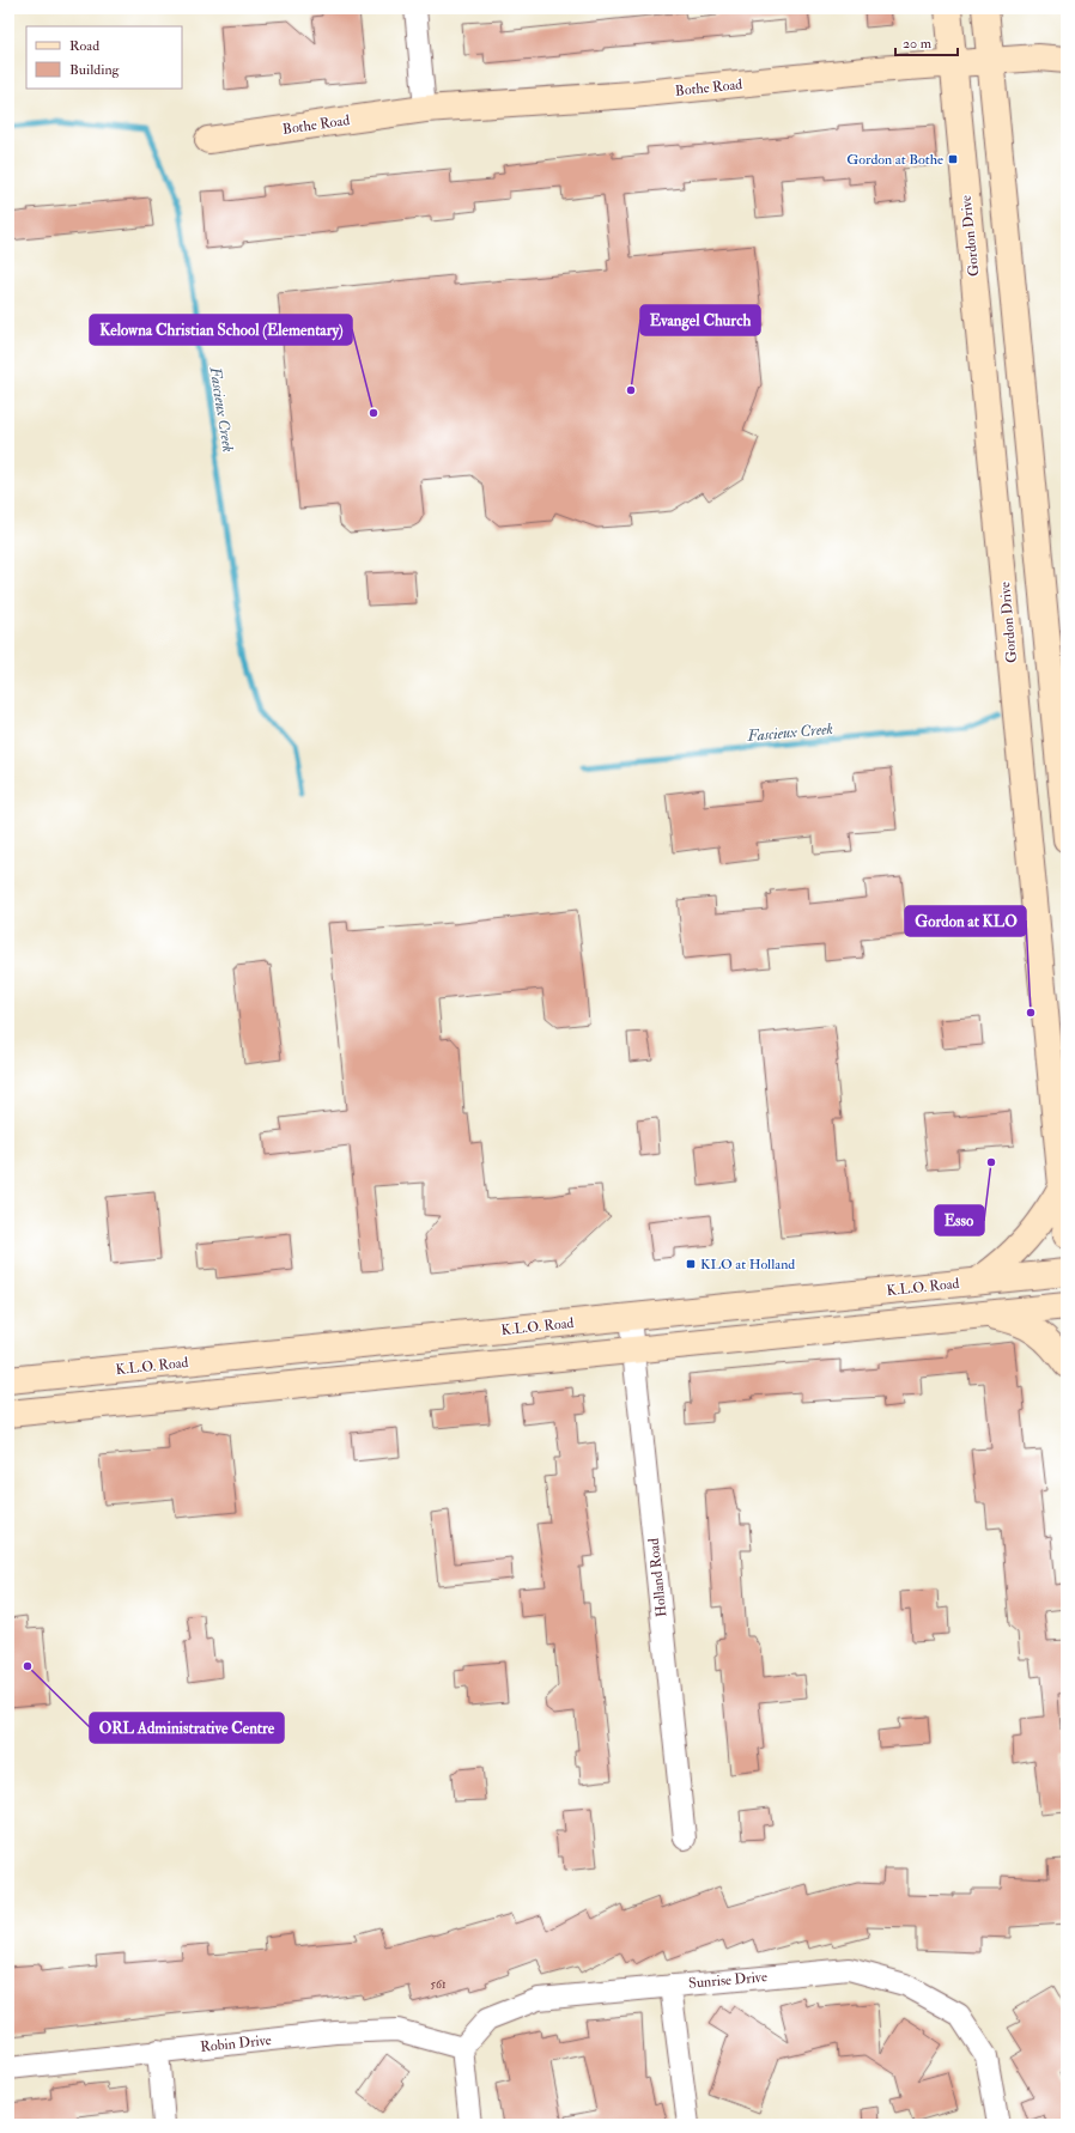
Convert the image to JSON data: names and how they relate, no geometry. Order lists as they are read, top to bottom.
{
  "streets": {
    "main road": ["Bothe Road", "Gordon Drive", "K.L.O. Road"],
    "street": ["Holland Road", "Sunrise Drive", "Robin Drive"]
  },
  "crossings": [
    ["Bothe Road", "Gordon Drive"],
    ["K.L.O. Road", "Holland Road"],
    ["Sunrise Drive", "Robin Drive"]
  ],
  "water": ["Fascieux Creek"],
  "places": {
    "transit": ["Gordon at Bothe", "KLO at Holland"],
    "other": [
      "Evangel Church",
      "Kelowna Christian School (Elementary)",
      "Gordon at KLO",
      "Esso",
      "ORL Administrative Centre"
    ]
  },
  "house_numbers": ["561"],
  "legend": ["Road", "Building"],
  "scale_bar": "20 m"
}
